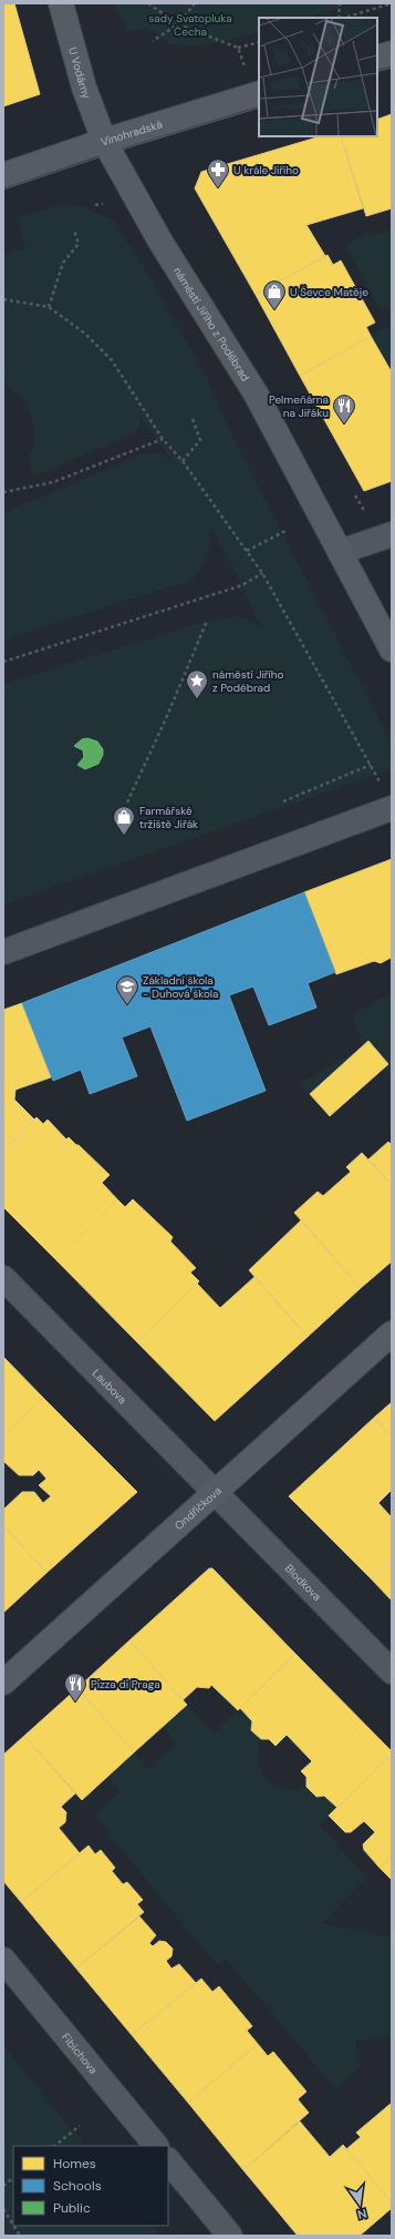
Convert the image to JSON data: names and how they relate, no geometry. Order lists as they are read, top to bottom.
{
  "streets": {
    "street": [
      "U Vodárny",
      "Vinohradská",
      "náměstí Jiřího z Poděbrad",
      "Laubova",
      "Ondříčkova",
      "Blodkova",
      "Fibichova"
    ]
  },
  "crossings": [
    ["U Vodárny", "Vinohradská"],
    ["U Vodárny", "náměstí Jiřího z Poděbrad"],
    ["Vinohradská", "náměstí Jiřího z Poděbrad"],
    ["Laubova", "Ondříčkova"],
    ["Laubova", "Blodkova"],
    ["Ondříčkova", "Blodkova"]
  ],
  "parks": ["sady Svatopluka Čecha"],
  "places": {
    "pharmacy": ["U krále Jiřího"],
    "shop": ["U Ševce Matěje", "Farmářské tržiště Jiřák"],
    "restaurant": ["Pelmeňárna na Jiřáku", "Pizza di Praga"],
    "place": ["náměstí Jiřího z Poděbrad"],
    "school or university": ["Základní škola - Duhová škola"]
  },
  "legend": ["Homes", "Schools", "Public"],
  "north": "bottom"
}
